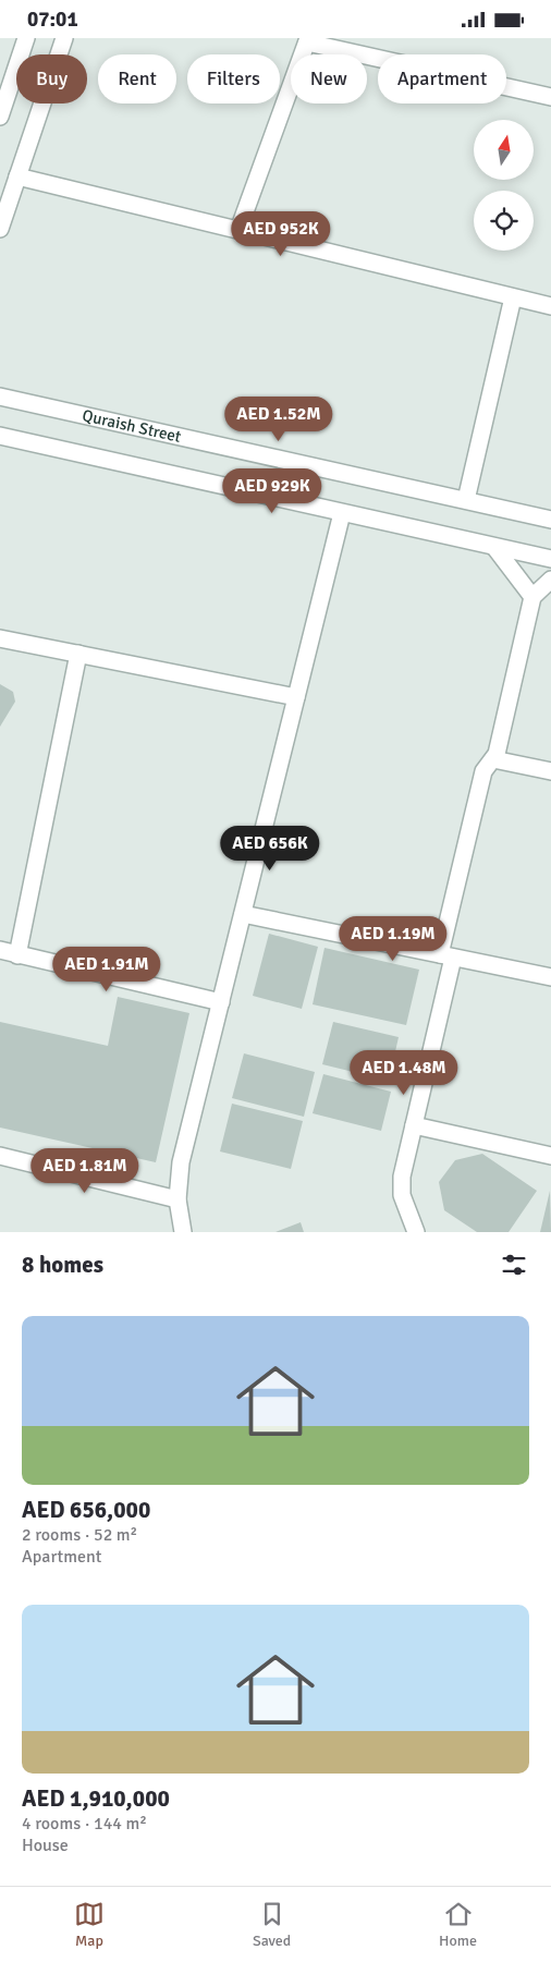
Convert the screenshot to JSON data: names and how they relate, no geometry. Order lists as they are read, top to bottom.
{
  "streets": {
    "street": ["Quraish Street"]
  },
  "north": "top",
  "page": {
    "status": "07:01",
    "chip": [
      "Buy",
      "Rent",
      "Filters",
      "New",
      "Apartment"
    ],
    "price": [
      "AED 952K",
      "AED 1.52M",
      "AED 929K",
      "AED 656K",
      "AED 1.19M",
      "AED 1.91M",
      "AED 1.48M",
      "AED 1.81M"
    ],
    "heading": "8 homes",
    "list": [
      {
        "name": "AED 656,000",
        "note": "2 rooms · 52 m² · Apartment"
      },
      {
        "name": "AED 1,910,000",
        "note": "4 rooms · 144 m² · House"
      }
    ],
    "tabs": ["Map", "Saved", "Home"]
  }
}
